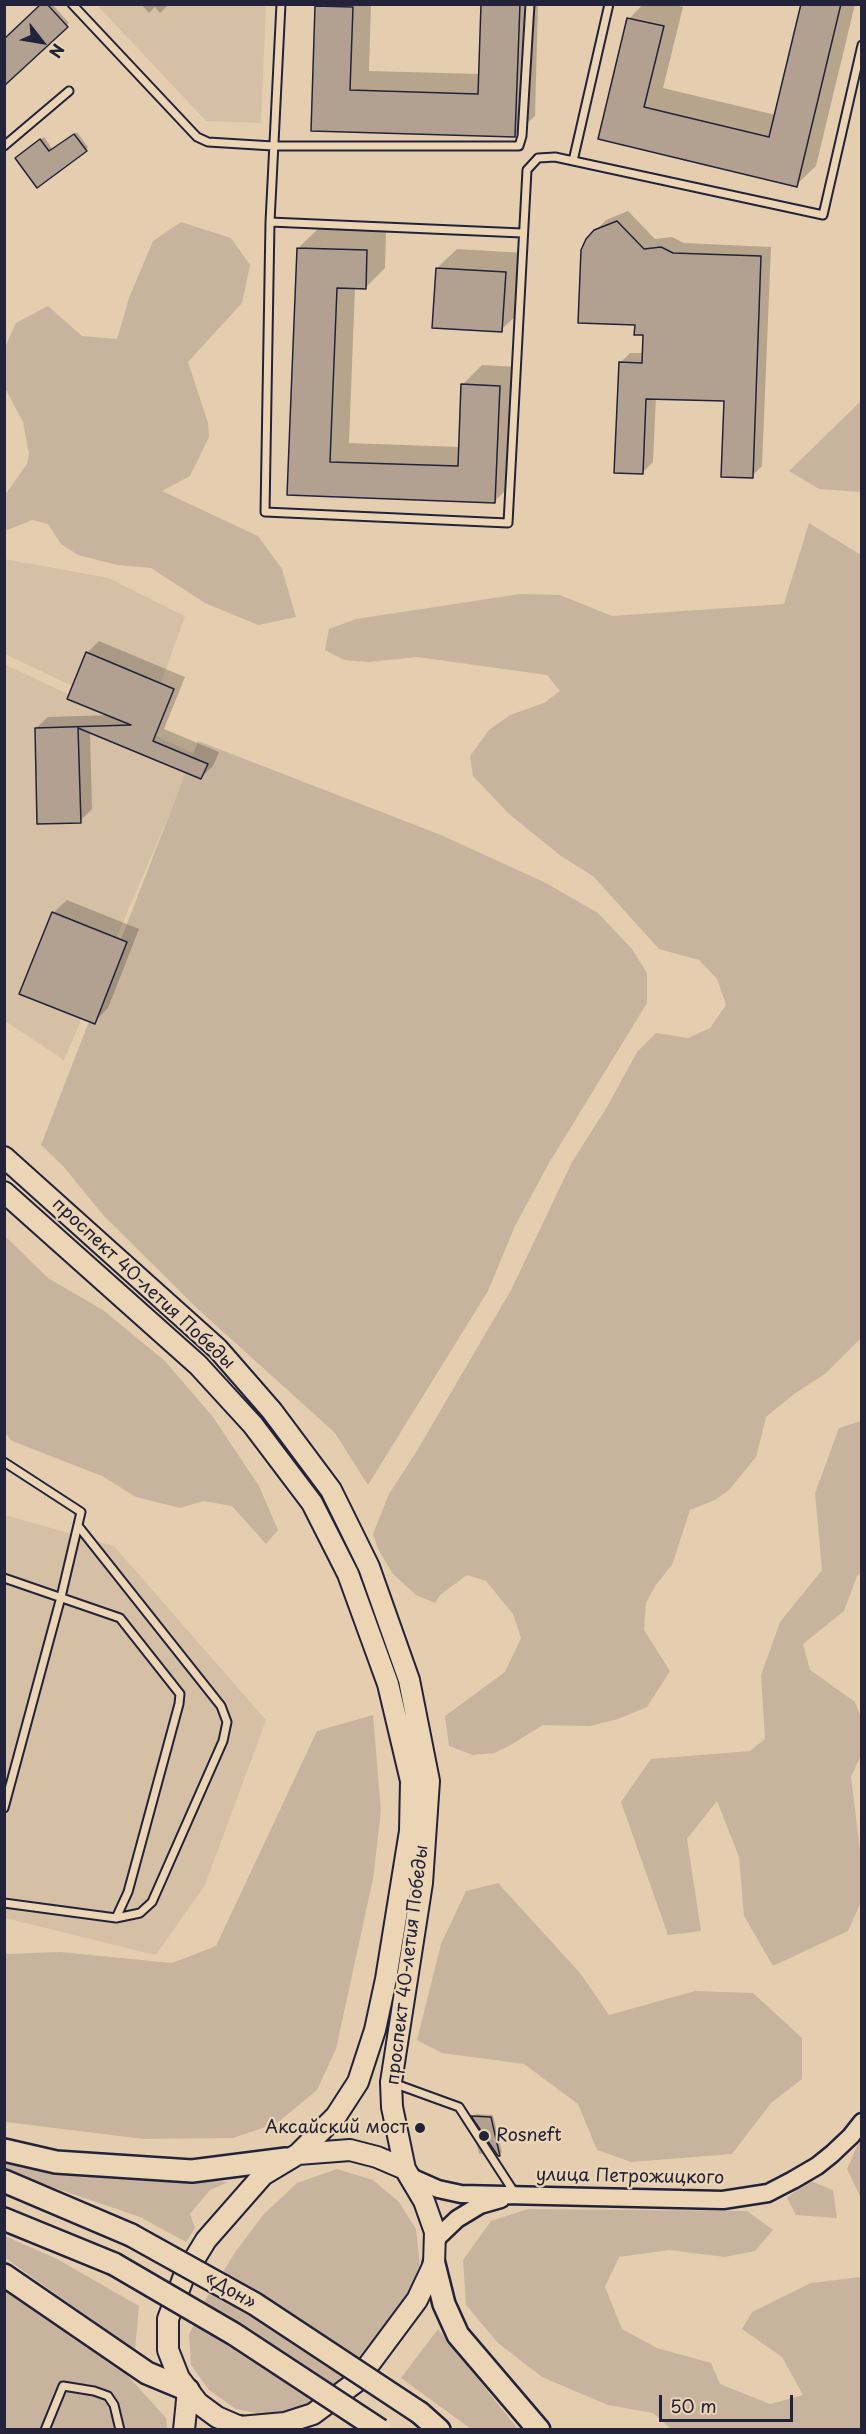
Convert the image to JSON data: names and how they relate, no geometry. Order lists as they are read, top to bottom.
{
  "streets": {
    "main road": ["проспект 40-летия Победы", "«Дон»"],
    "street": ["улица Петрожицкого"]
  },
  "crossings": [
    ["проспект 40-летия Победы", "улица Петрожицкого"]
  ],
  "places": ["Аксайский мост", "Rosneft"],
  "scale_bar": "50 m",
  "north": "bottom right"
}
